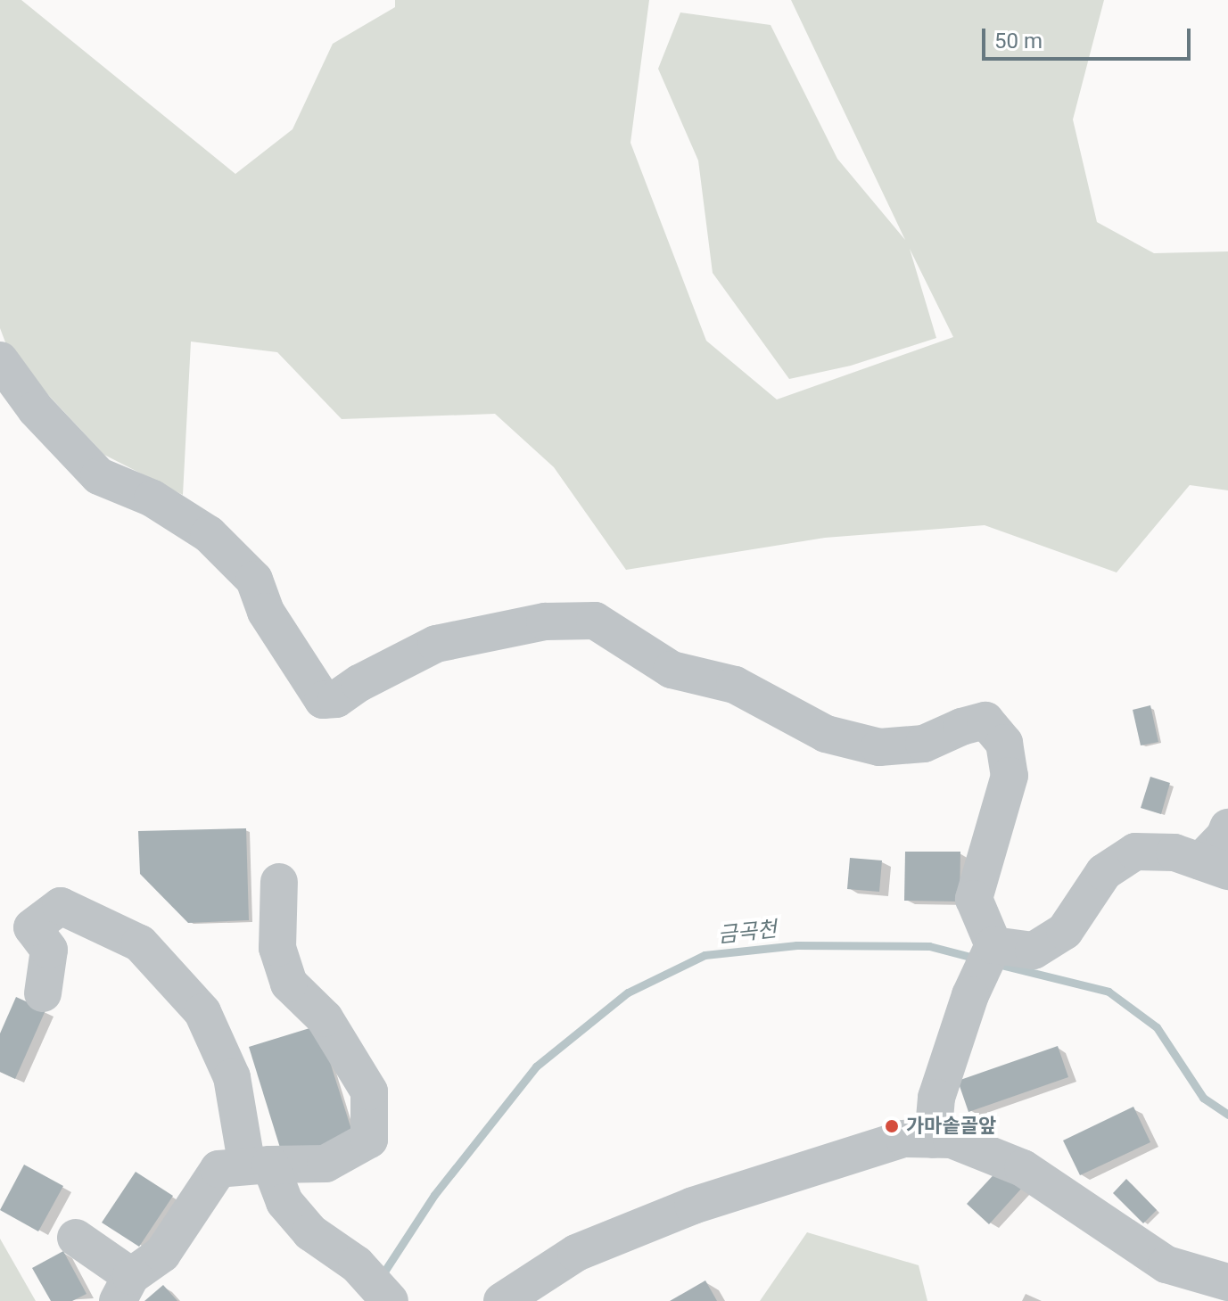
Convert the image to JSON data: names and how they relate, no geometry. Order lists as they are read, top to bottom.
{
  "water": ["금곡천"],
  "places": ["가마솥골앞"],
  "scale_bar": "50 m"
}
